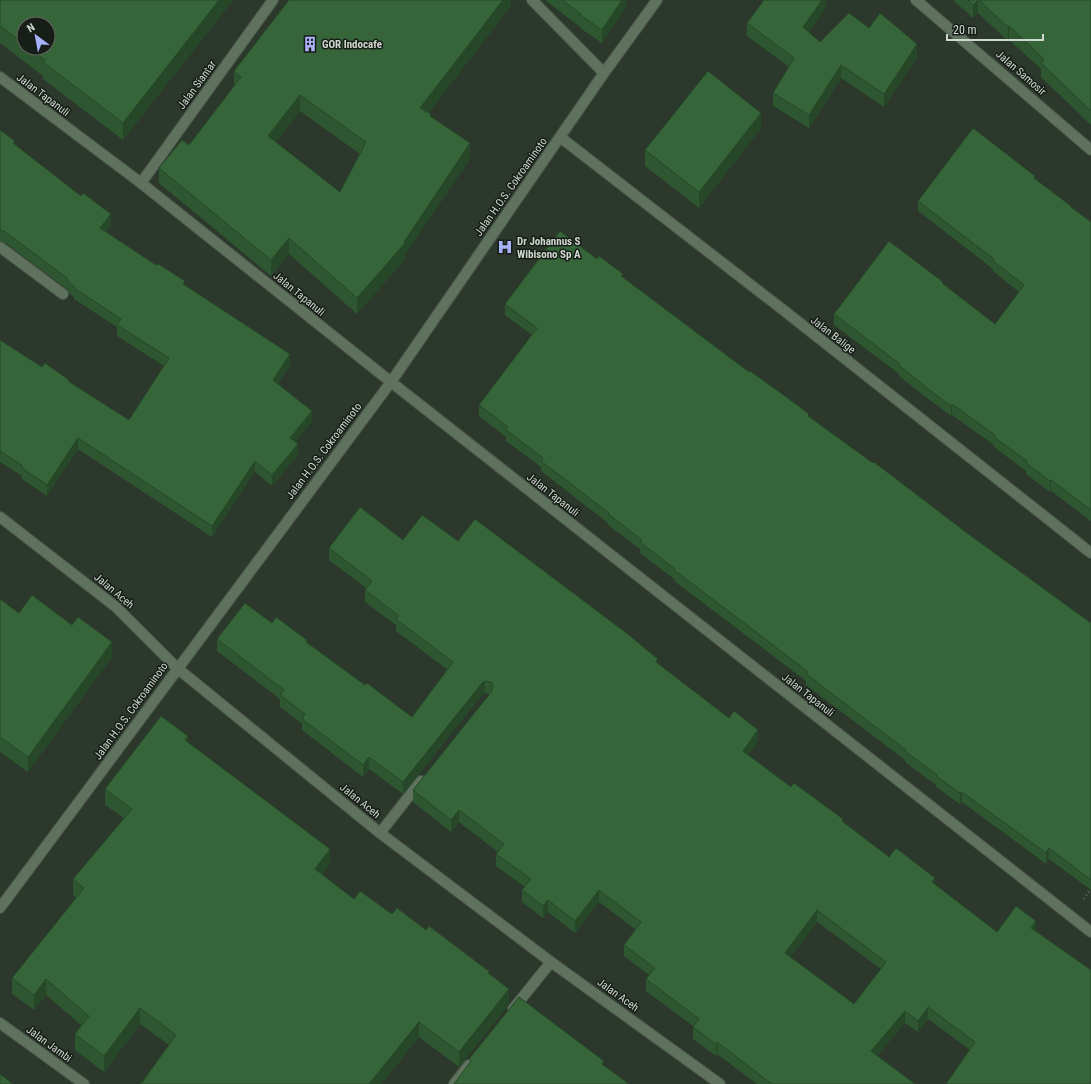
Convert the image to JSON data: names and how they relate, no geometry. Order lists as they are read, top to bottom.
{
  "streets": {
    "street": [
      "Jalan Samosir",
      "Jalan Siantar",
      "Jalan Tapanuli",
      "Jalan H.O.S. Cokroaminoto",
      "Jalan Balige",
      "Jalan Aceh",
      "Jalan Jambi"
    ]
  },
  "crossings": [
    ["Jalan Siantar", "Jalan Tapanuli"],
    ["Jalan Tapanuli", "Jalan H.O.S. Cokroaminoto"],
    ["Jalan H.O.S. Cokroaminoto", "Jalan Balige"],
    ["Jalan H.O.S. Cokroaminoto", "Jalan Aceh"]
  ],
  "places": {
    "building": ["GOR Indocafe"],
    "hospital": ["Dr Johannus S Wibisono Sp A"]
  },
  "scale_bar": "20 m",
  "north": "top left"
}
